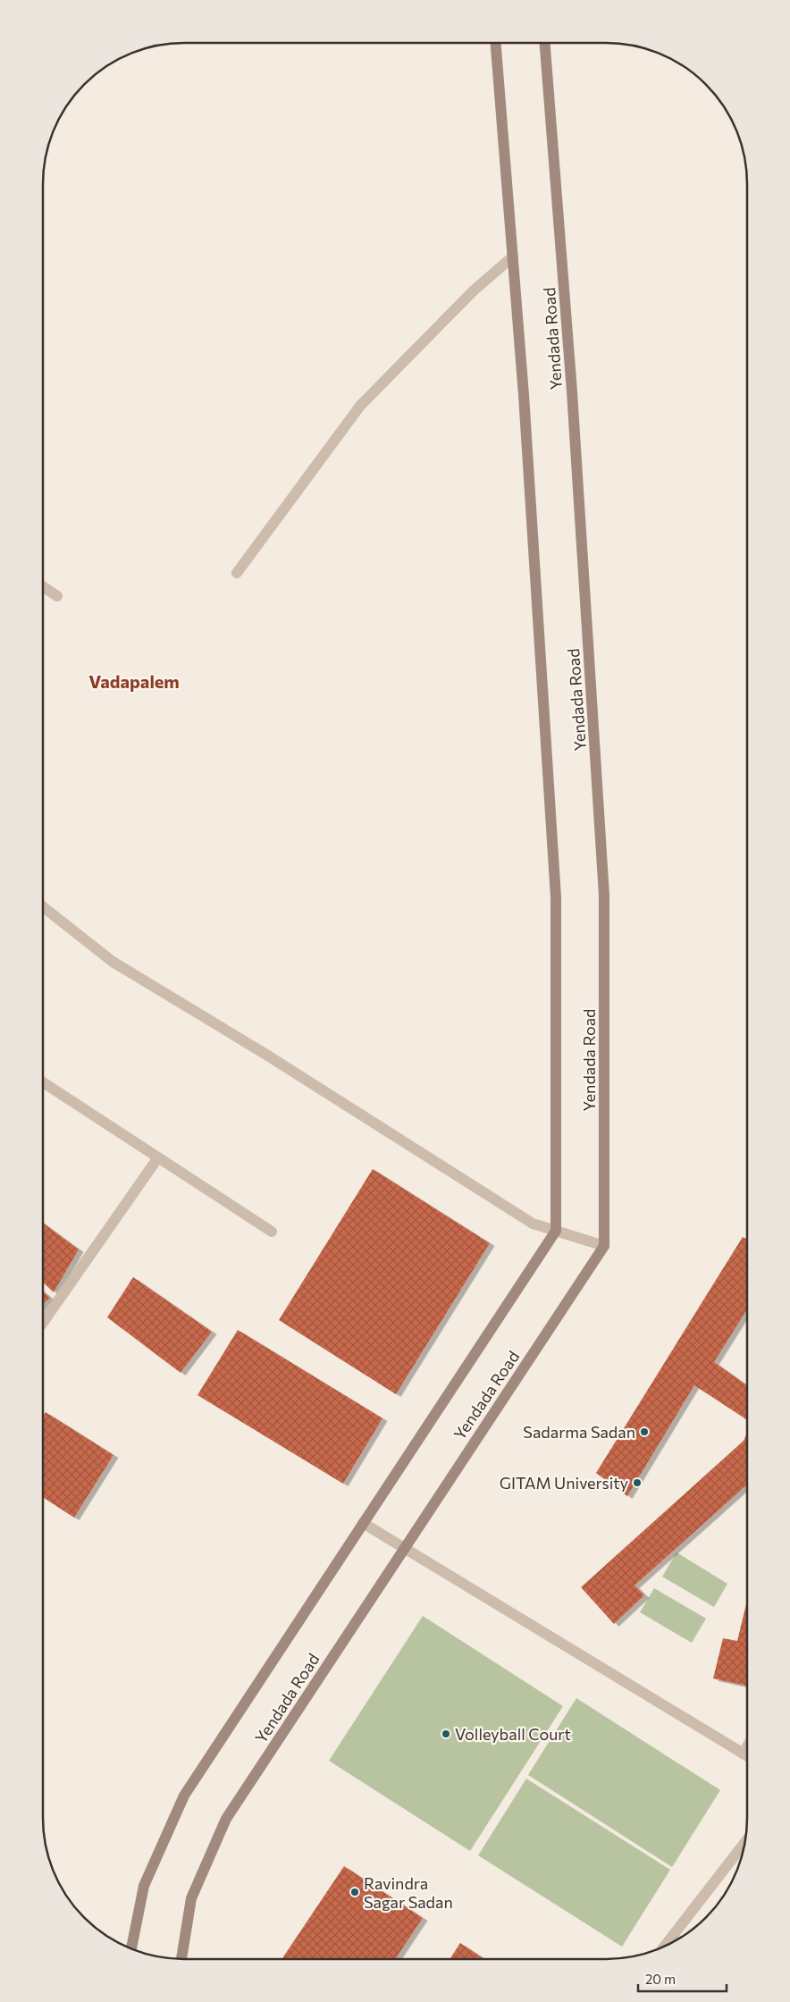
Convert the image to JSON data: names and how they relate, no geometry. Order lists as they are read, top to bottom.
{
  "streets": {
    "main road": ["Yendada Road"]
  },
  "districts": ["Vadapalem"],
  "places": [
    "Sadarma Sadan",
    "GITAM University",
    "Volleyball Court",
    "Ravindra Sagar Sadan"
  ],
  "scale_bar": "20 m"
}
